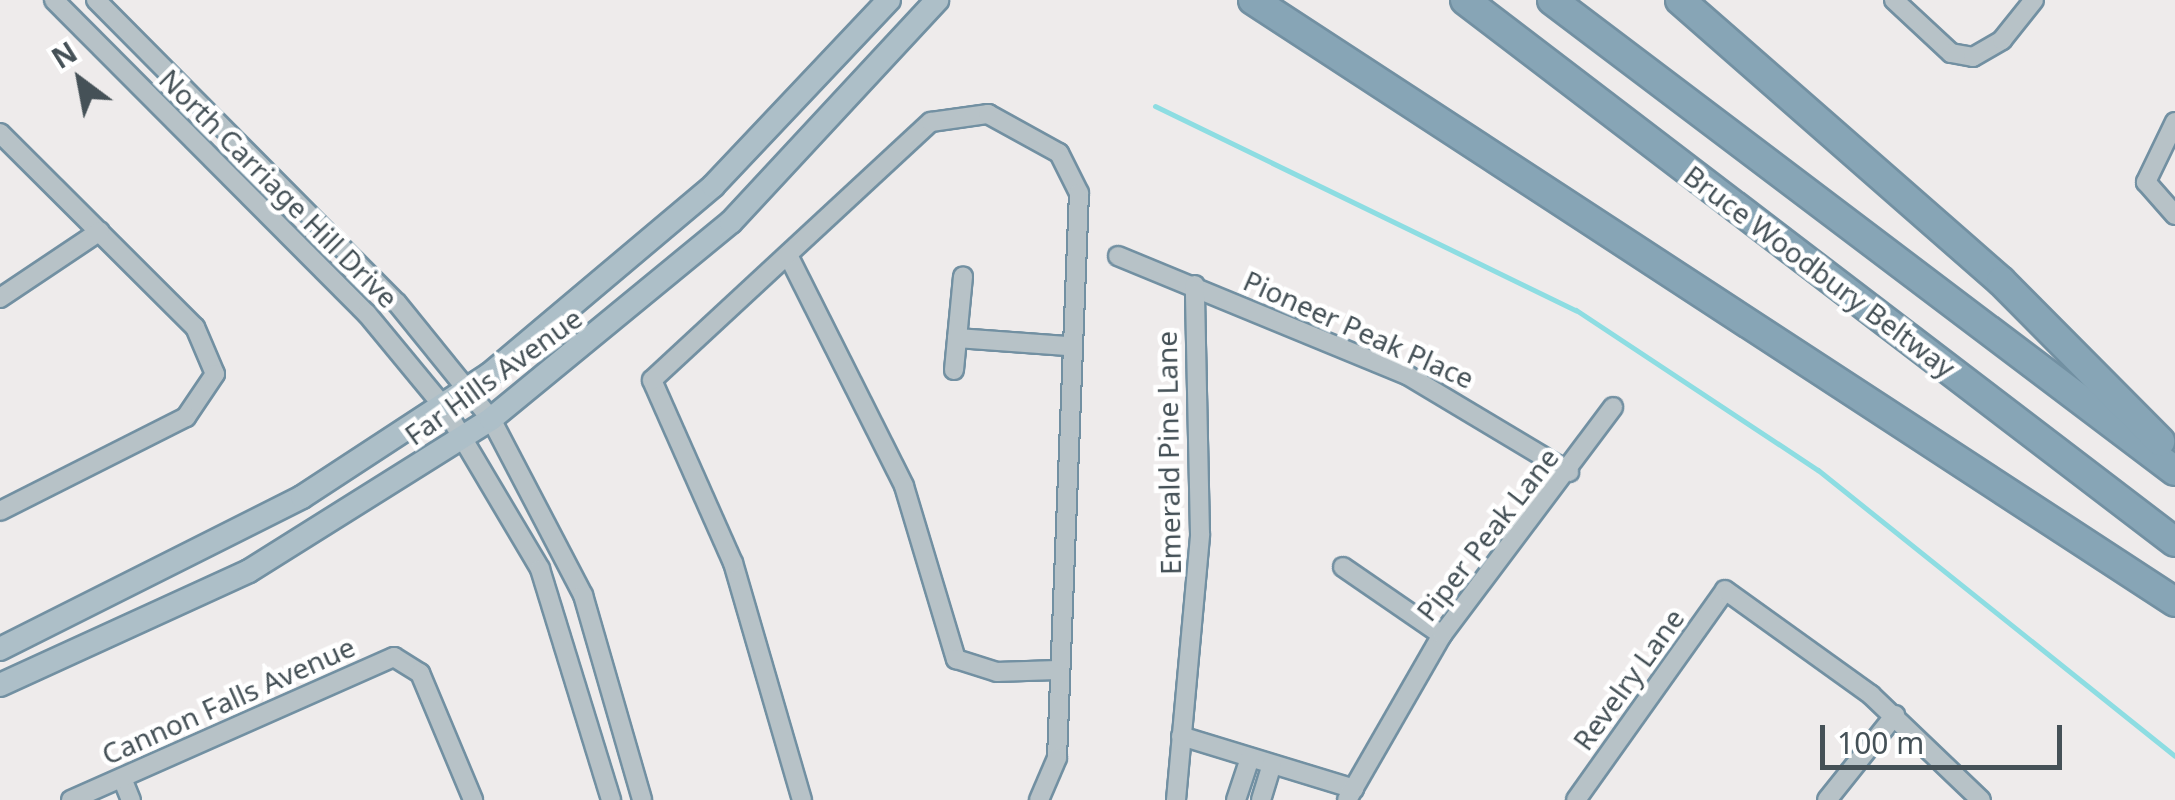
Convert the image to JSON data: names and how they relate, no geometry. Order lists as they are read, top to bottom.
{
  "streets": {
    "highway": ["Bruce Woodbury Beltway"],
    "main road": ["Far Hills Avenue"],
    "street": [
      "North Carriage Hill Drive",
      "Pioneer Peak Place",
      "Emerald Pine Lane",
      "Piper Peak Lane",
      "Revelry Lane",
      "Cannon Falls Avenue"
    ]
  },
  "crossings": [
    ["North Carriage Hill Drive", "Far Hills Avenue"],
    ["Pioneer Peak Place", "Emerald Pine Lane"],
    ["Pioneer Peak Place", "Piper Peak Lane"]
  ],
  "scale_bar": "100 m",
  "north": "top left"
}
